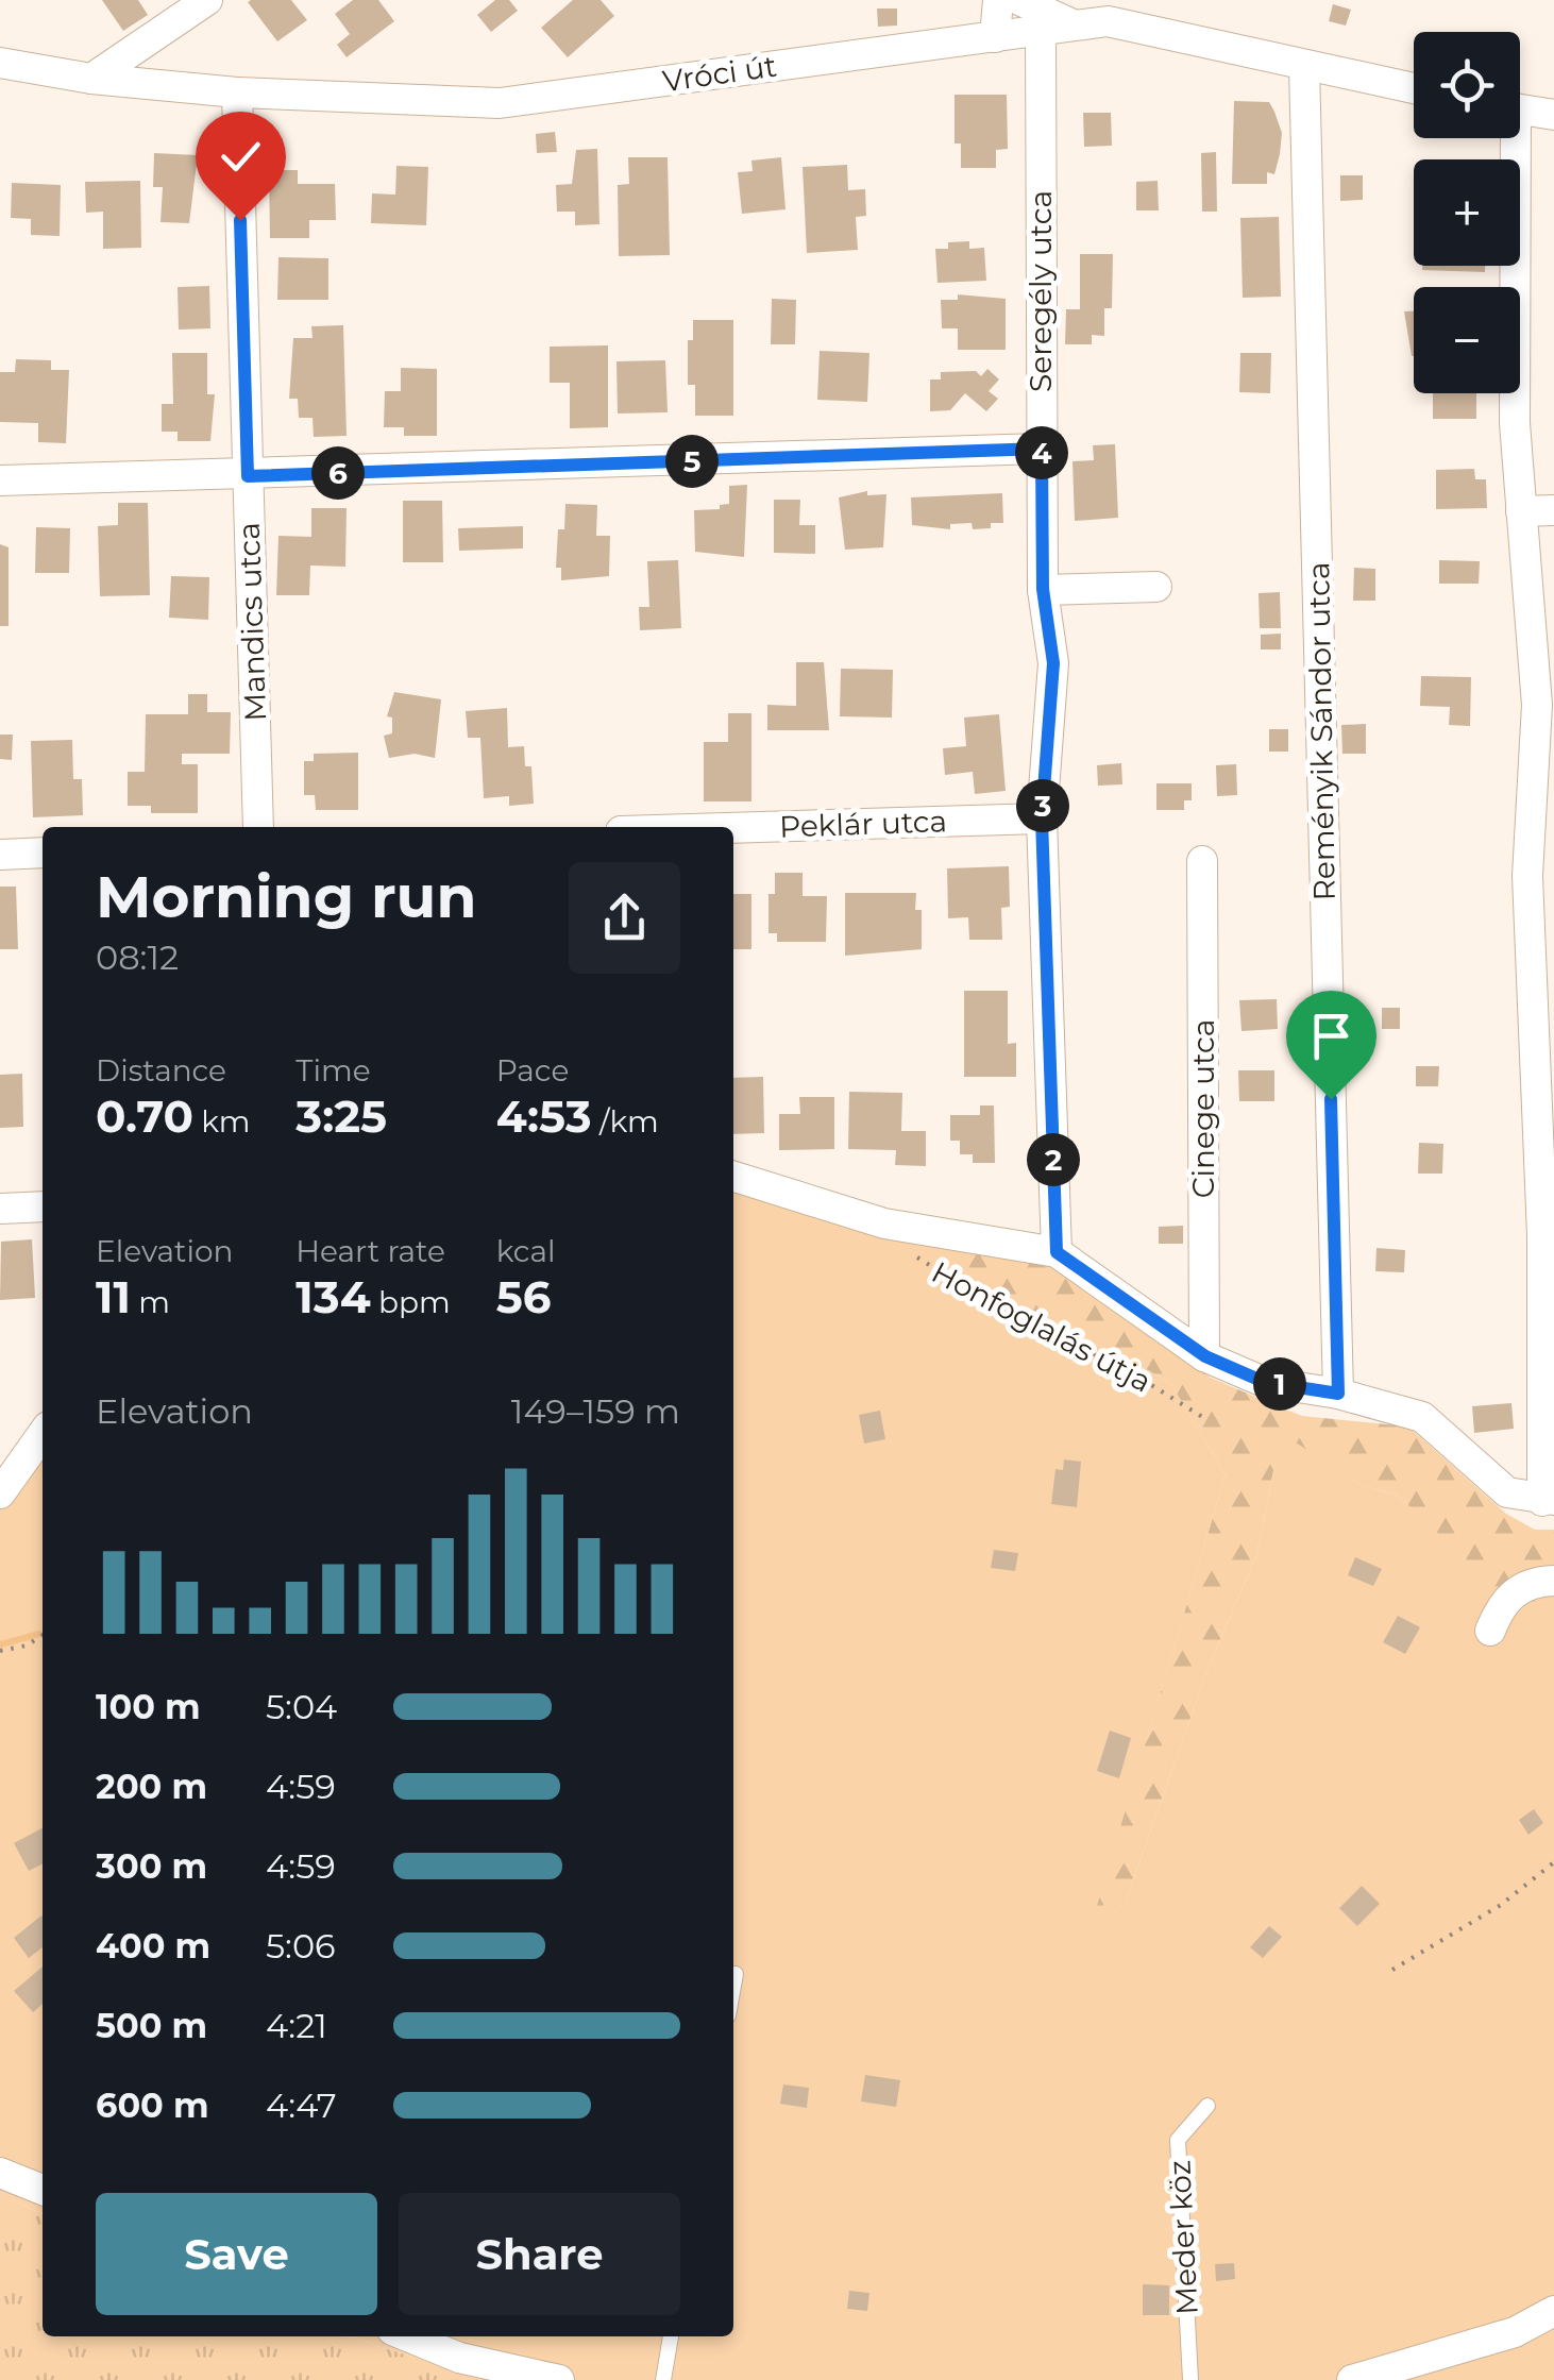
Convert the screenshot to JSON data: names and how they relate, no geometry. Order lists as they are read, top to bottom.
{
  "streets": {
    "street": [
      "Vróci út",
      "Seregély utca",
      "Mandics utca",
      "Reményik Sándor utca",
      "Peklár utca",
      "Cinege utca",
      "Honfoglalás útja"
    ],
    "lane": ["Meder köz"]
  },
  "crossings": [
    ["Vróci út", "Seregély utca"],
    ["Vróci út", "Mandics utca"],
    ["Vróci út", "Reményik Sándor utca"],
    ["Seregély utca", "Peklár utca"],
    ["Seregély utca", "Honfoglalás útja"],
    ["Reményik Sándor utca", "Honfoglalás útja"],
    ["Cinege utca", "Honfoglalás útja"]
  ],
  "page": {
    "map_buttons": ["+", "−"],
    "pins": [
      "4",
      "5",
      "6",
      "3",
      "2",
      "1"
    ],
    "heading": ["Morning run", "08:12"],
    "stats": [
      ["Distance", "0.70 km"],
      ["Time", "3:25"],
      ["Pace", "4:53 /km"],
      ["Elevation", "11 m"],
      ["Heart rate", "134 bpm"],
      ["kcal", "56"]
    ],
    "chart": ["Elevation", "149–159 m"],
    "list": [
      {
        "name": "100 m",
        "note": "5:04"
      },
      {
        "name": "200 m",
        "note": "4:59"
      },
      {
        "name": "300 m",
        "note": "4:59"
      },
      {
        "name": "400 m",
        "note": "5:06"
      },
      {
        "name": "500 m",
        "note": "4:21"
      },
      {
        "name": "600 m",
        "note": "4:47"
      }
    ],
    "buttons": ["Save", "Share"]
  }
}
